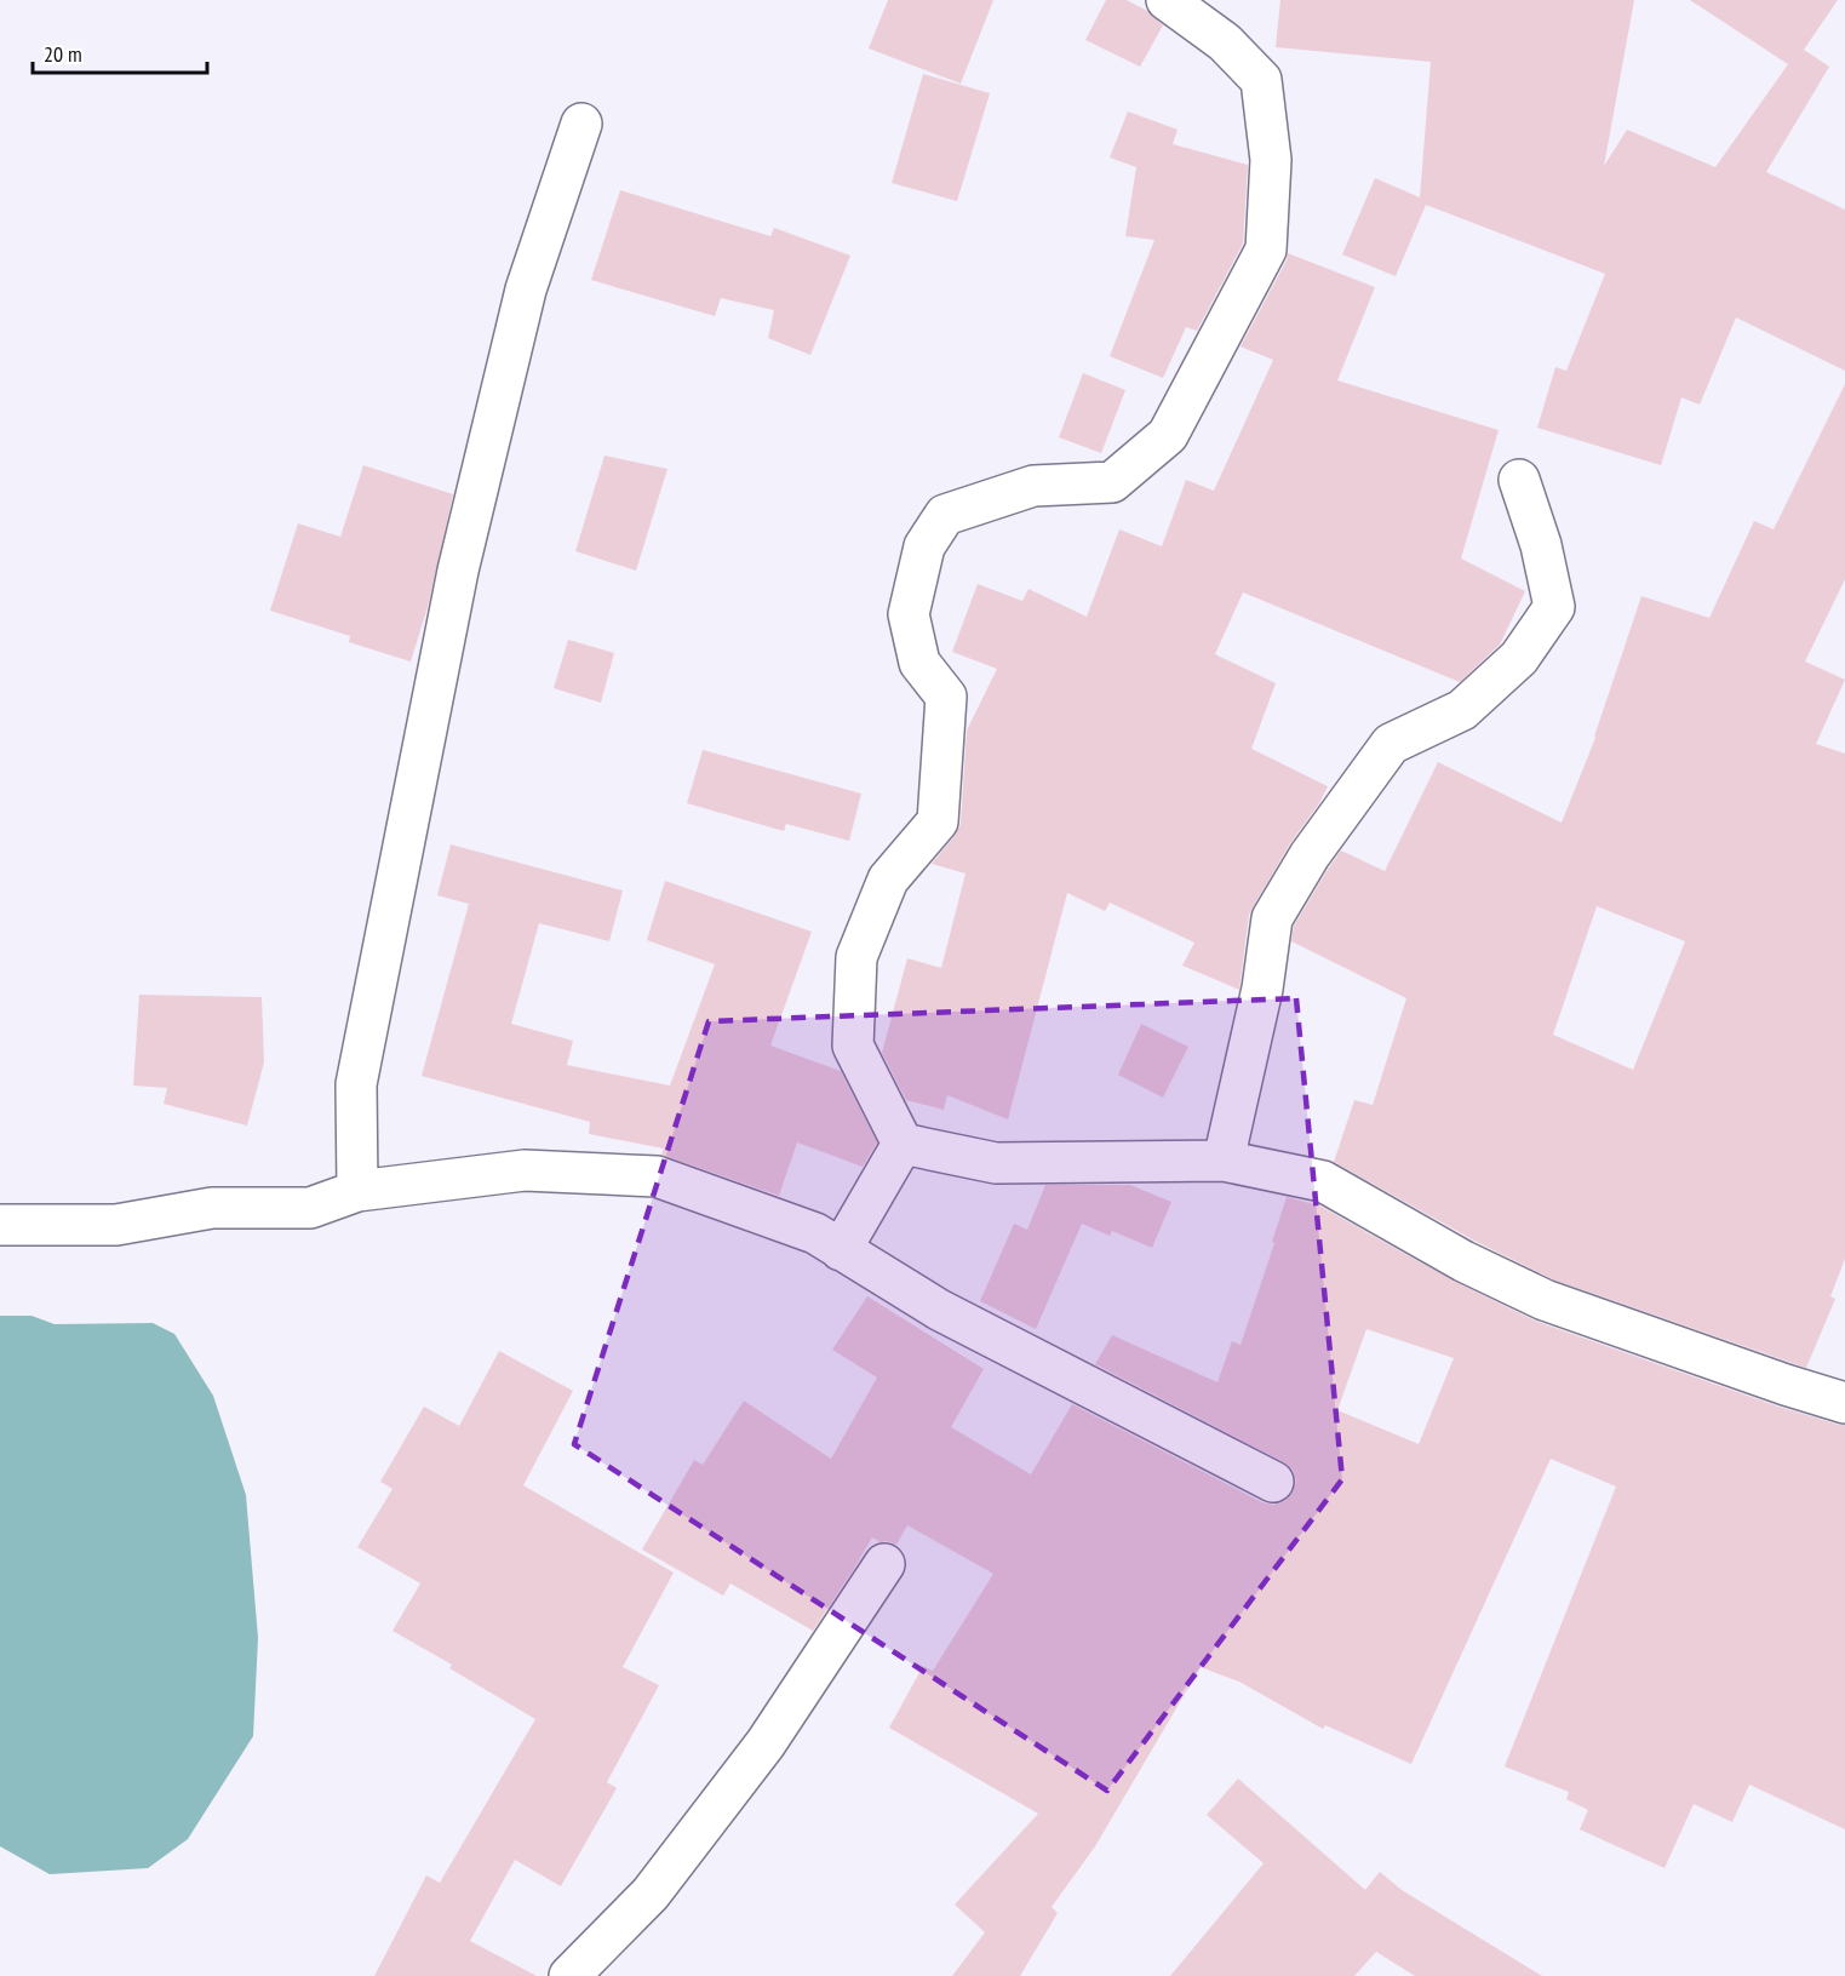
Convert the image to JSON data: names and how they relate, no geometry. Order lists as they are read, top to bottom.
{
  "scale_bar": "20 m"
}
